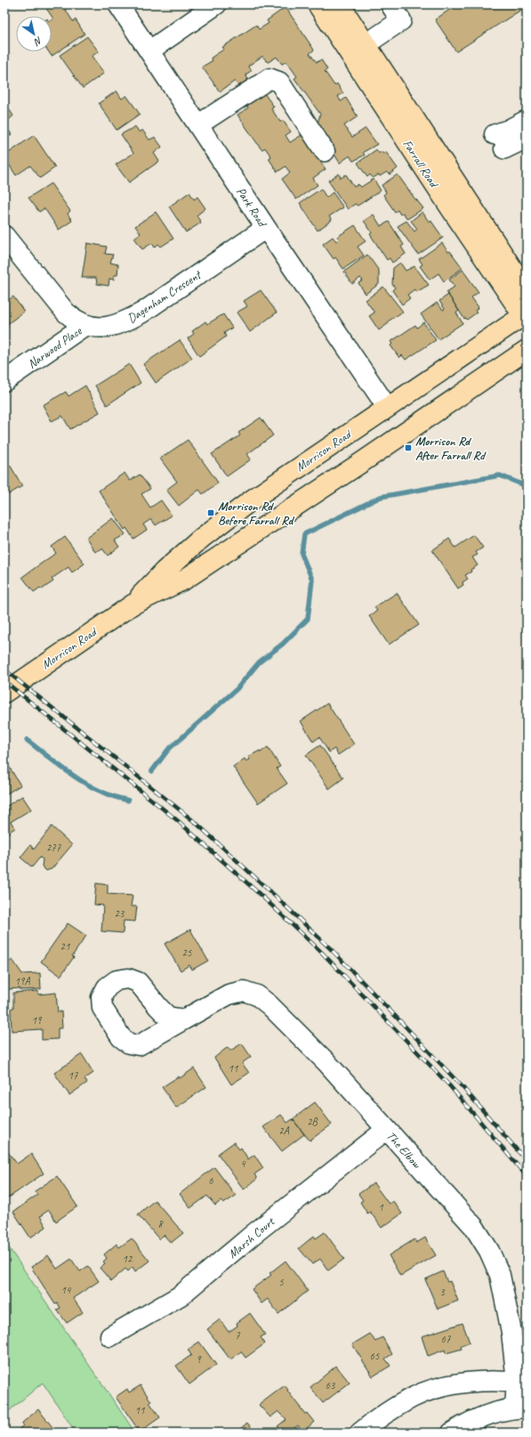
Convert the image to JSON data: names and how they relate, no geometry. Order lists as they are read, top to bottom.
{
  "streets": {
    "main road": ["Farrall Road", "Morrison Road"],
    "street": [
      "Park Road",
      "Dagenham Crescent",
      "Narwood Place",
      "The Elbow",
      "Marsh Court"
    ]
  },
  "crossings": [
    ["Farrall Road", "Morrison Road"],
    ["Park Road", "Dagenham Crescent"],
    ["Park Road", "Morrison Road"],
    ["Dagenham Crescent", "Narwood Place"],
    ["The Elbow", "Marsh Court"]
  ],
  "places": {
    "transit": ["Morrison Rd After Farrall Rd", "Morrison Rd Before Farrall Rd"]
  },
  "house_numbers": [
    "277",
    "23",
    "21",
    "25",
    "19A",
    "19",
    "11",
    "17",
    "2B",
    "2A",
    "4",
    "6",
    "1",
    "8",
    "12",
    "5",
    "14",
    "3",
    "7",
    "67",
    "65",
    "9",
    "63",
    "11"
  ],
  "north": "bottom right"
}
